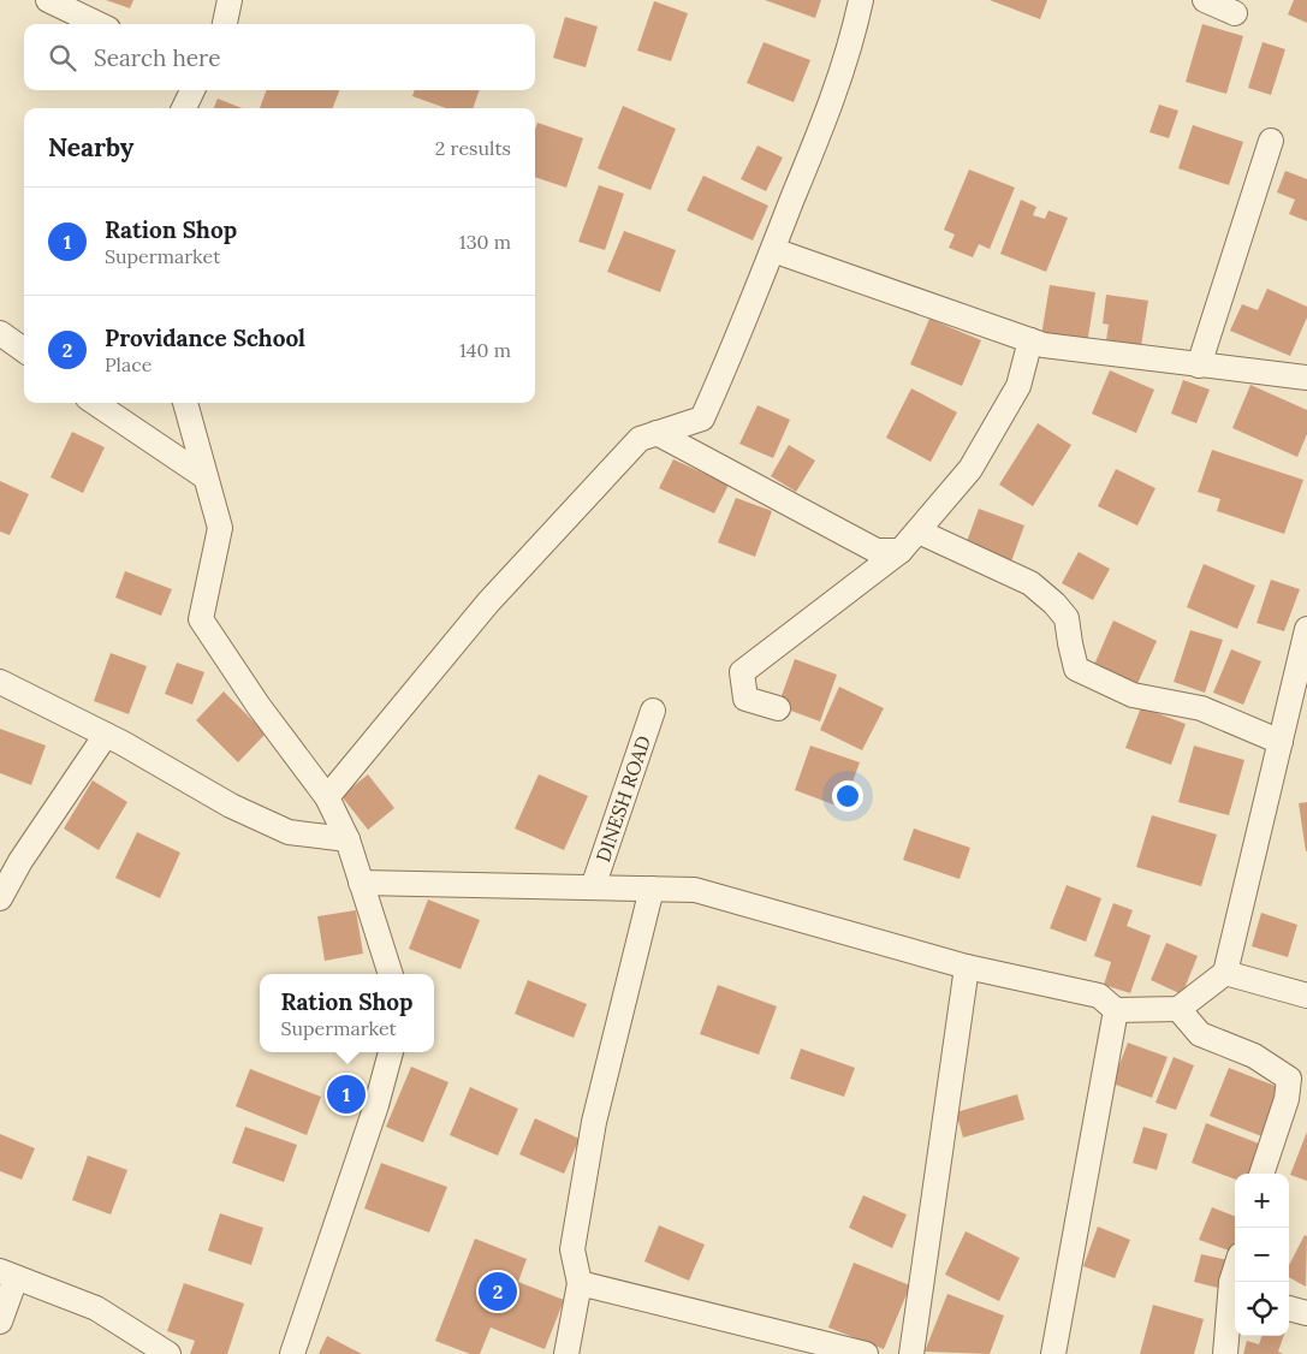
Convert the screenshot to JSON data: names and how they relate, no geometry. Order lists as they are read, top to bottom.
{
  "streets": {
    "street": ["DINESH ROAD"]
  },
  "page": {
    "search": "Search here",
    "heading": ["Nearby", "2 results"],
    "list": [
      {
        "mark": "1",
        "name": "Ration Shop",
        "note": "Supermarket",
        "value": "130 m"
      },
      {
        "mark": "2",
        "name": "Providance School",
        "note": "Place",
        "value": "140 m"
      }
    ],
    "popup": ["Ration Shop", "Supermarket"],
    "pins": ["1", "2"],
    "map_buttons": ["+", "−"]
  }
}
